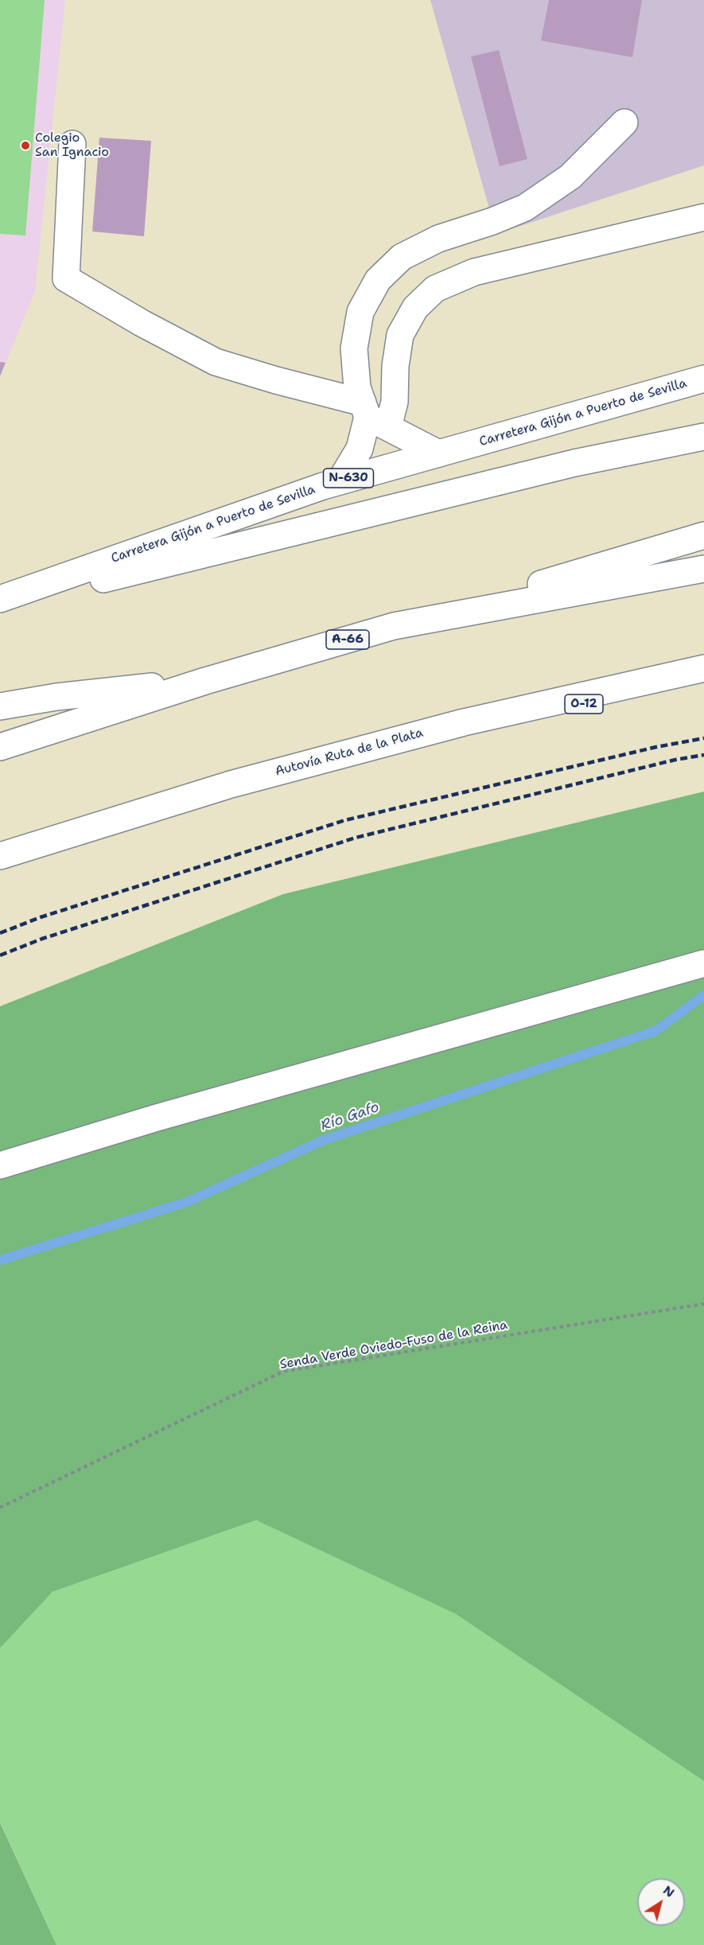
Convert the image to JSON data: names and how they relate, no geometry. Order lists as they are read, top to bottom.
{
  "streets": {
    "main road": [
      "Carretera Gijón a Puerto de Sevilla",
      "N-630",
      "A-66",
      "O-12",
      "Autovía Ruta de la Plata"
    ],
    "path": ["Senda Verde Oviedo-Fuso de la Reina"]
  },
  "crossings": [
    ["O-12", "Autovía Ruta de la Plata"]
  ],
  "water": ["Río Gafo"],
  "places": ["Colegio San Ignacio"],
  "north": "top right"
}
